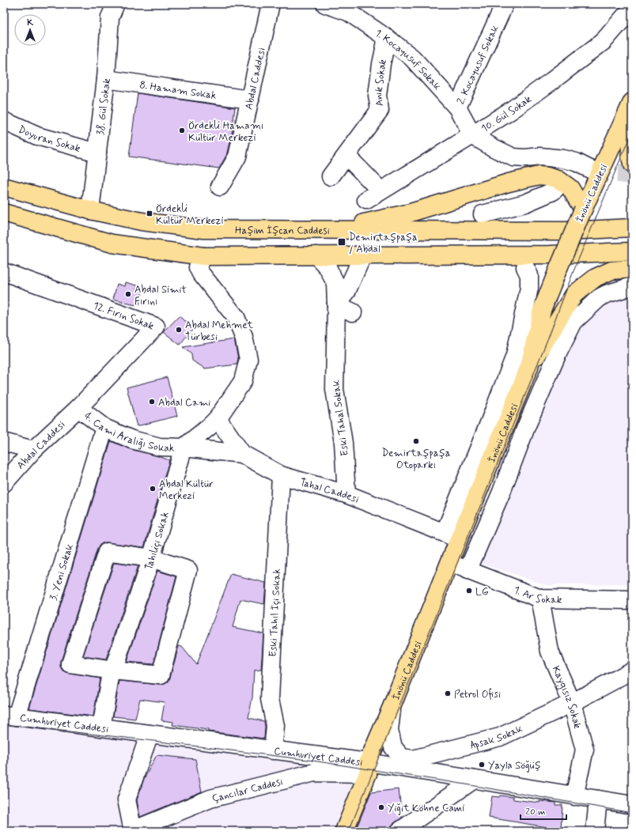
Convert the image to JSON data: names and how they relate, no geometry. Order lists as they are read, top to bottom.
{
  "streets": {
    "main road": ["İnönü Caddesi", "Haşim İşcan Caddesi"],
    "street": [
      "1. Kocayusuf Sokak",
      "2. Kocayusuf Sokak",
      "Abdal Caddesi",
      "Anık Sokak",
      "8. Hamam Sokak",
      "38. Gül Sokak",
      "10. Gül Sokak",
      "Doyuran Sokak",
      "12. Fırın Sokak",
      "Eski Tahal Sokak",
      "4. Cami Aralığı Sokak",
      "Tahal Caddesi",
      "Tahıliçi Sokak",
      "3. Yeni Sokak",
      "1. Ar Sokak",
      "Eski Tahıl İçi Sokak",
      "Kaygısız Sokak",
      "Cumhuriyet Caddesi",
      "Apsak Sokak",
      "Çancılar Caddesi"
    ]
  },
  "crossings": [
    ["1. Kocayusuf Sokak", "2. Kocayusuf Sokak"],
    ["1. Kocayusuf Sokak", "Anık Sokak"],
    ["1. Kocayusuf Sokak", "10. Gül Sokak"],
    ["Abdal Caddesi", "8. Hamam Sokak"],
    ["Abdal Caddesi", "12. Fırın Sokak"],
    ["Abdal Caddesi", "4. Cami Aralığı Sokak"],
    ["8. Hamam Sokak", "38. Gül Sokak"],
    ["38. Gül Sokak", "Doyuran Sokak"],
    ["38. Gül Sokak", "Haşim İşcan Caddesi"],
    ["İnönü Caddesi", "Tahal Caddesi"],
    ["İnönü Caddesi", "1. Ar Sokak"],
    ["İnönü Caddesi", "Cumhuriyet Caddesi"],
    ["İnönü Caddesi", "Apsak Sokak"],
    ["İnönü Caddesi", "Çancılar Caddesi"],
    ["12. Fırın Sokak", "4. Cami Aralığı Sokak"],
    ["Eski Tahal Sokak", "Tahal Caddesi"],
    ["4. Cami Aralığı Sokak", "Tahal Caddesi"],
    ["4. Cami Aralığı Sokak", "Tahıliçi Sokak"],
    ["4. Cami Aralığı Sokak", "3. Yeni Sokak"],
    ["Tahal Caddesi", "Eski Tahıl İçi Sokak"],
    ["Tahıliçi Sokak", "Cumhuriyet Caddesi"],
    ["3. Yeni Sokak", "Cumhuriyet Caddesi"],
    ["1. Ar Sokak", "Kaygısız Sokak"],
    ["Eski Tahıl İçi Sokak", "Cumhuriyet Caddesi"],
    ["Kaygısız Sokak", "Cumhuriyet Caddesi"],
    ["Kaygısız Sokak", "Apsak Sokak"],
    ["Cumhuriyet Caddesi", "Çancılar Caddesi"]
  ],
  "places": {
    "other": [
      "Ördekli Hamamı Kültür Merkezi",
      "Abdal Simit Fırını",
      "Abdal Mehmet Türbesi",
      "Abdal Cami",
      "Demirtaşpaşa Otoparkı",
      "Abdal Kültür Merkezi",
      "LG",
      "Petrol Ofisi",
      "Yayla Söğüş",
      "Yiğit Köhne Cami"
    ],
    "transit": ["Ördekli Kültür Merkezi", "Demirtaşpaşa / Abdal"]
  },
  "scale_bar": "20 m",
  "north": "top"
}
